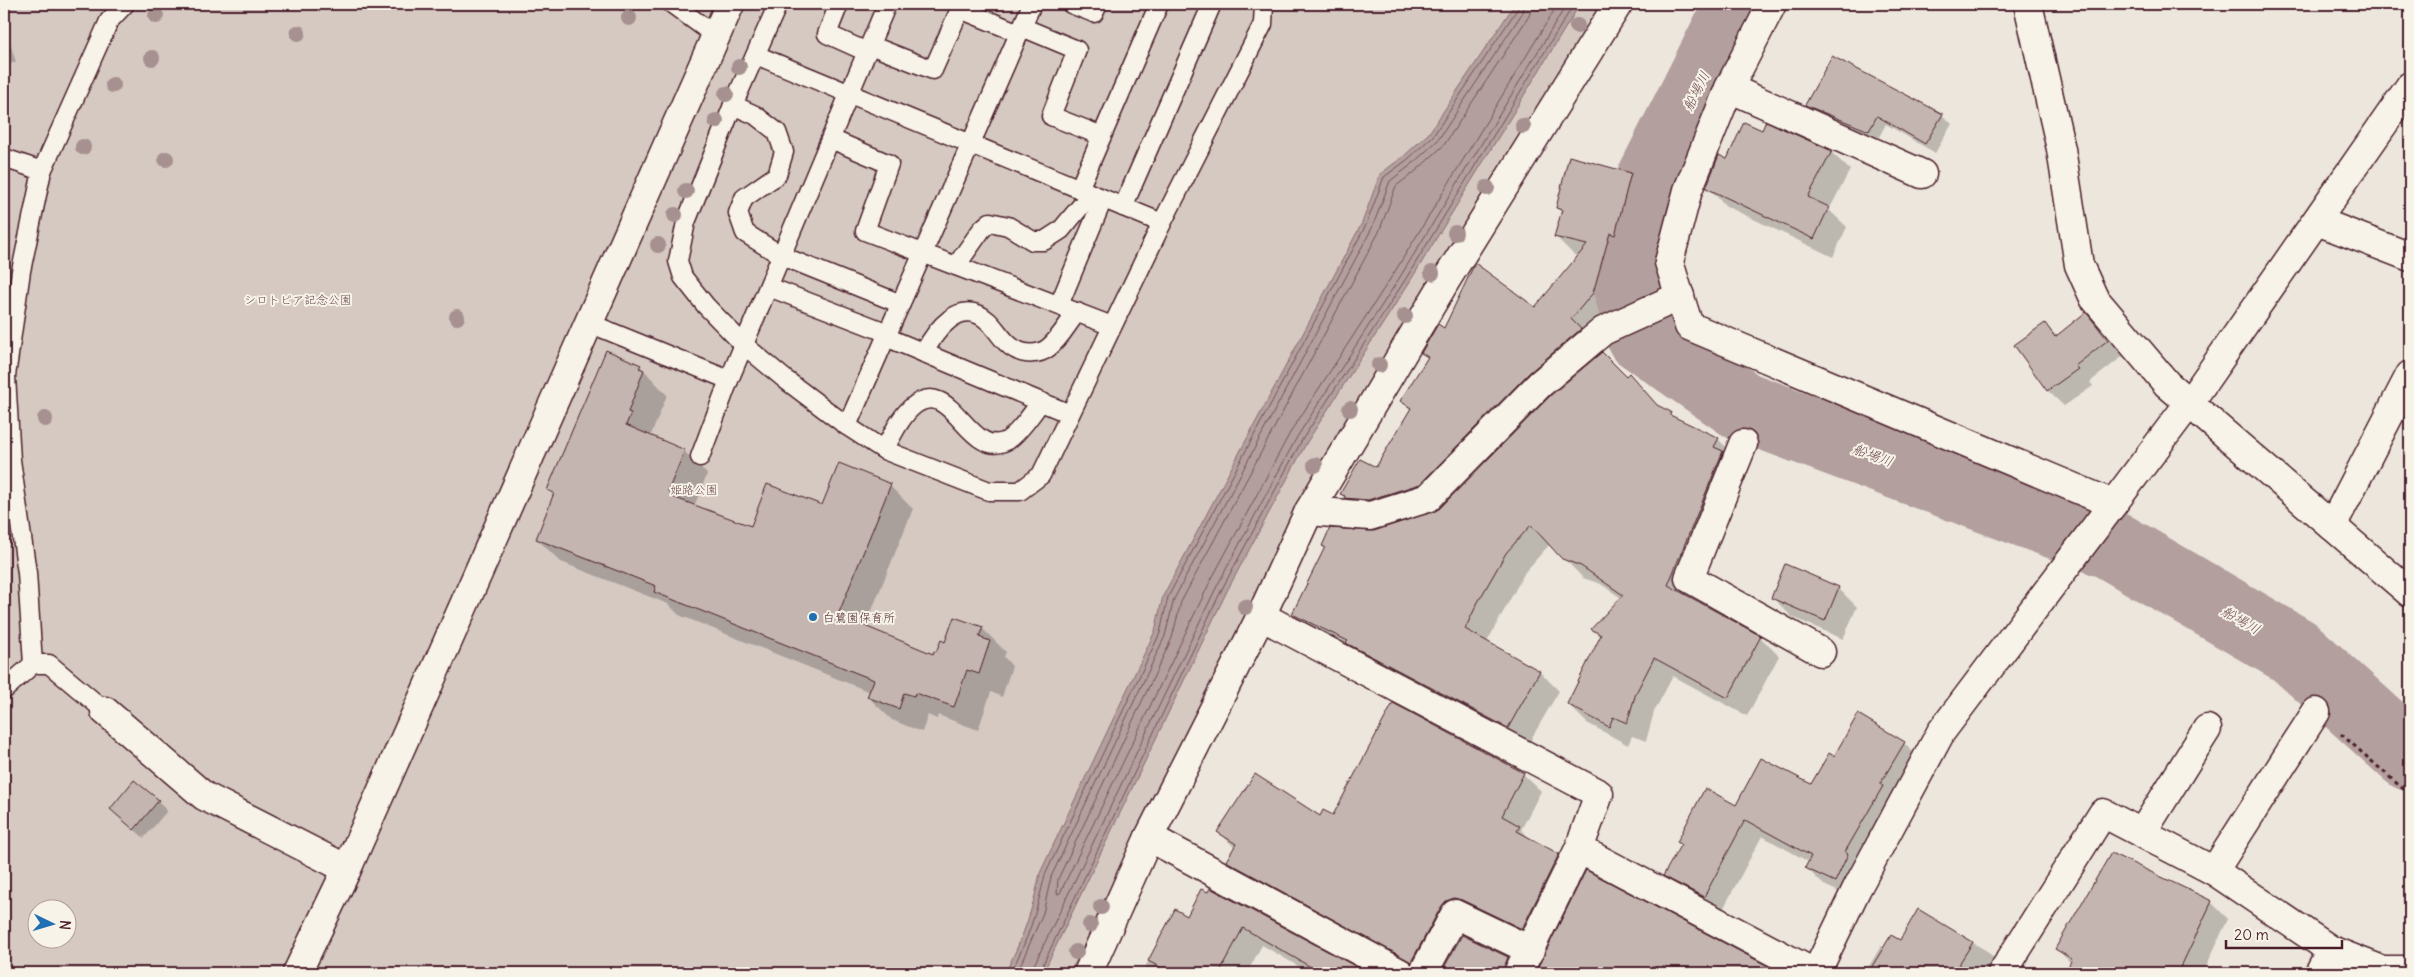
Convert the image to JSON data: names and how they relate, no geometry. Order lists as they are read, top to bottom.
{
  "water": ["船場川"],
  "parks": ["シロトピア記念公園", "姫路公園"],
  "places": ["白鷺園保育所"],
  "scale_bar": "20 m",
  "north": "right"
}
